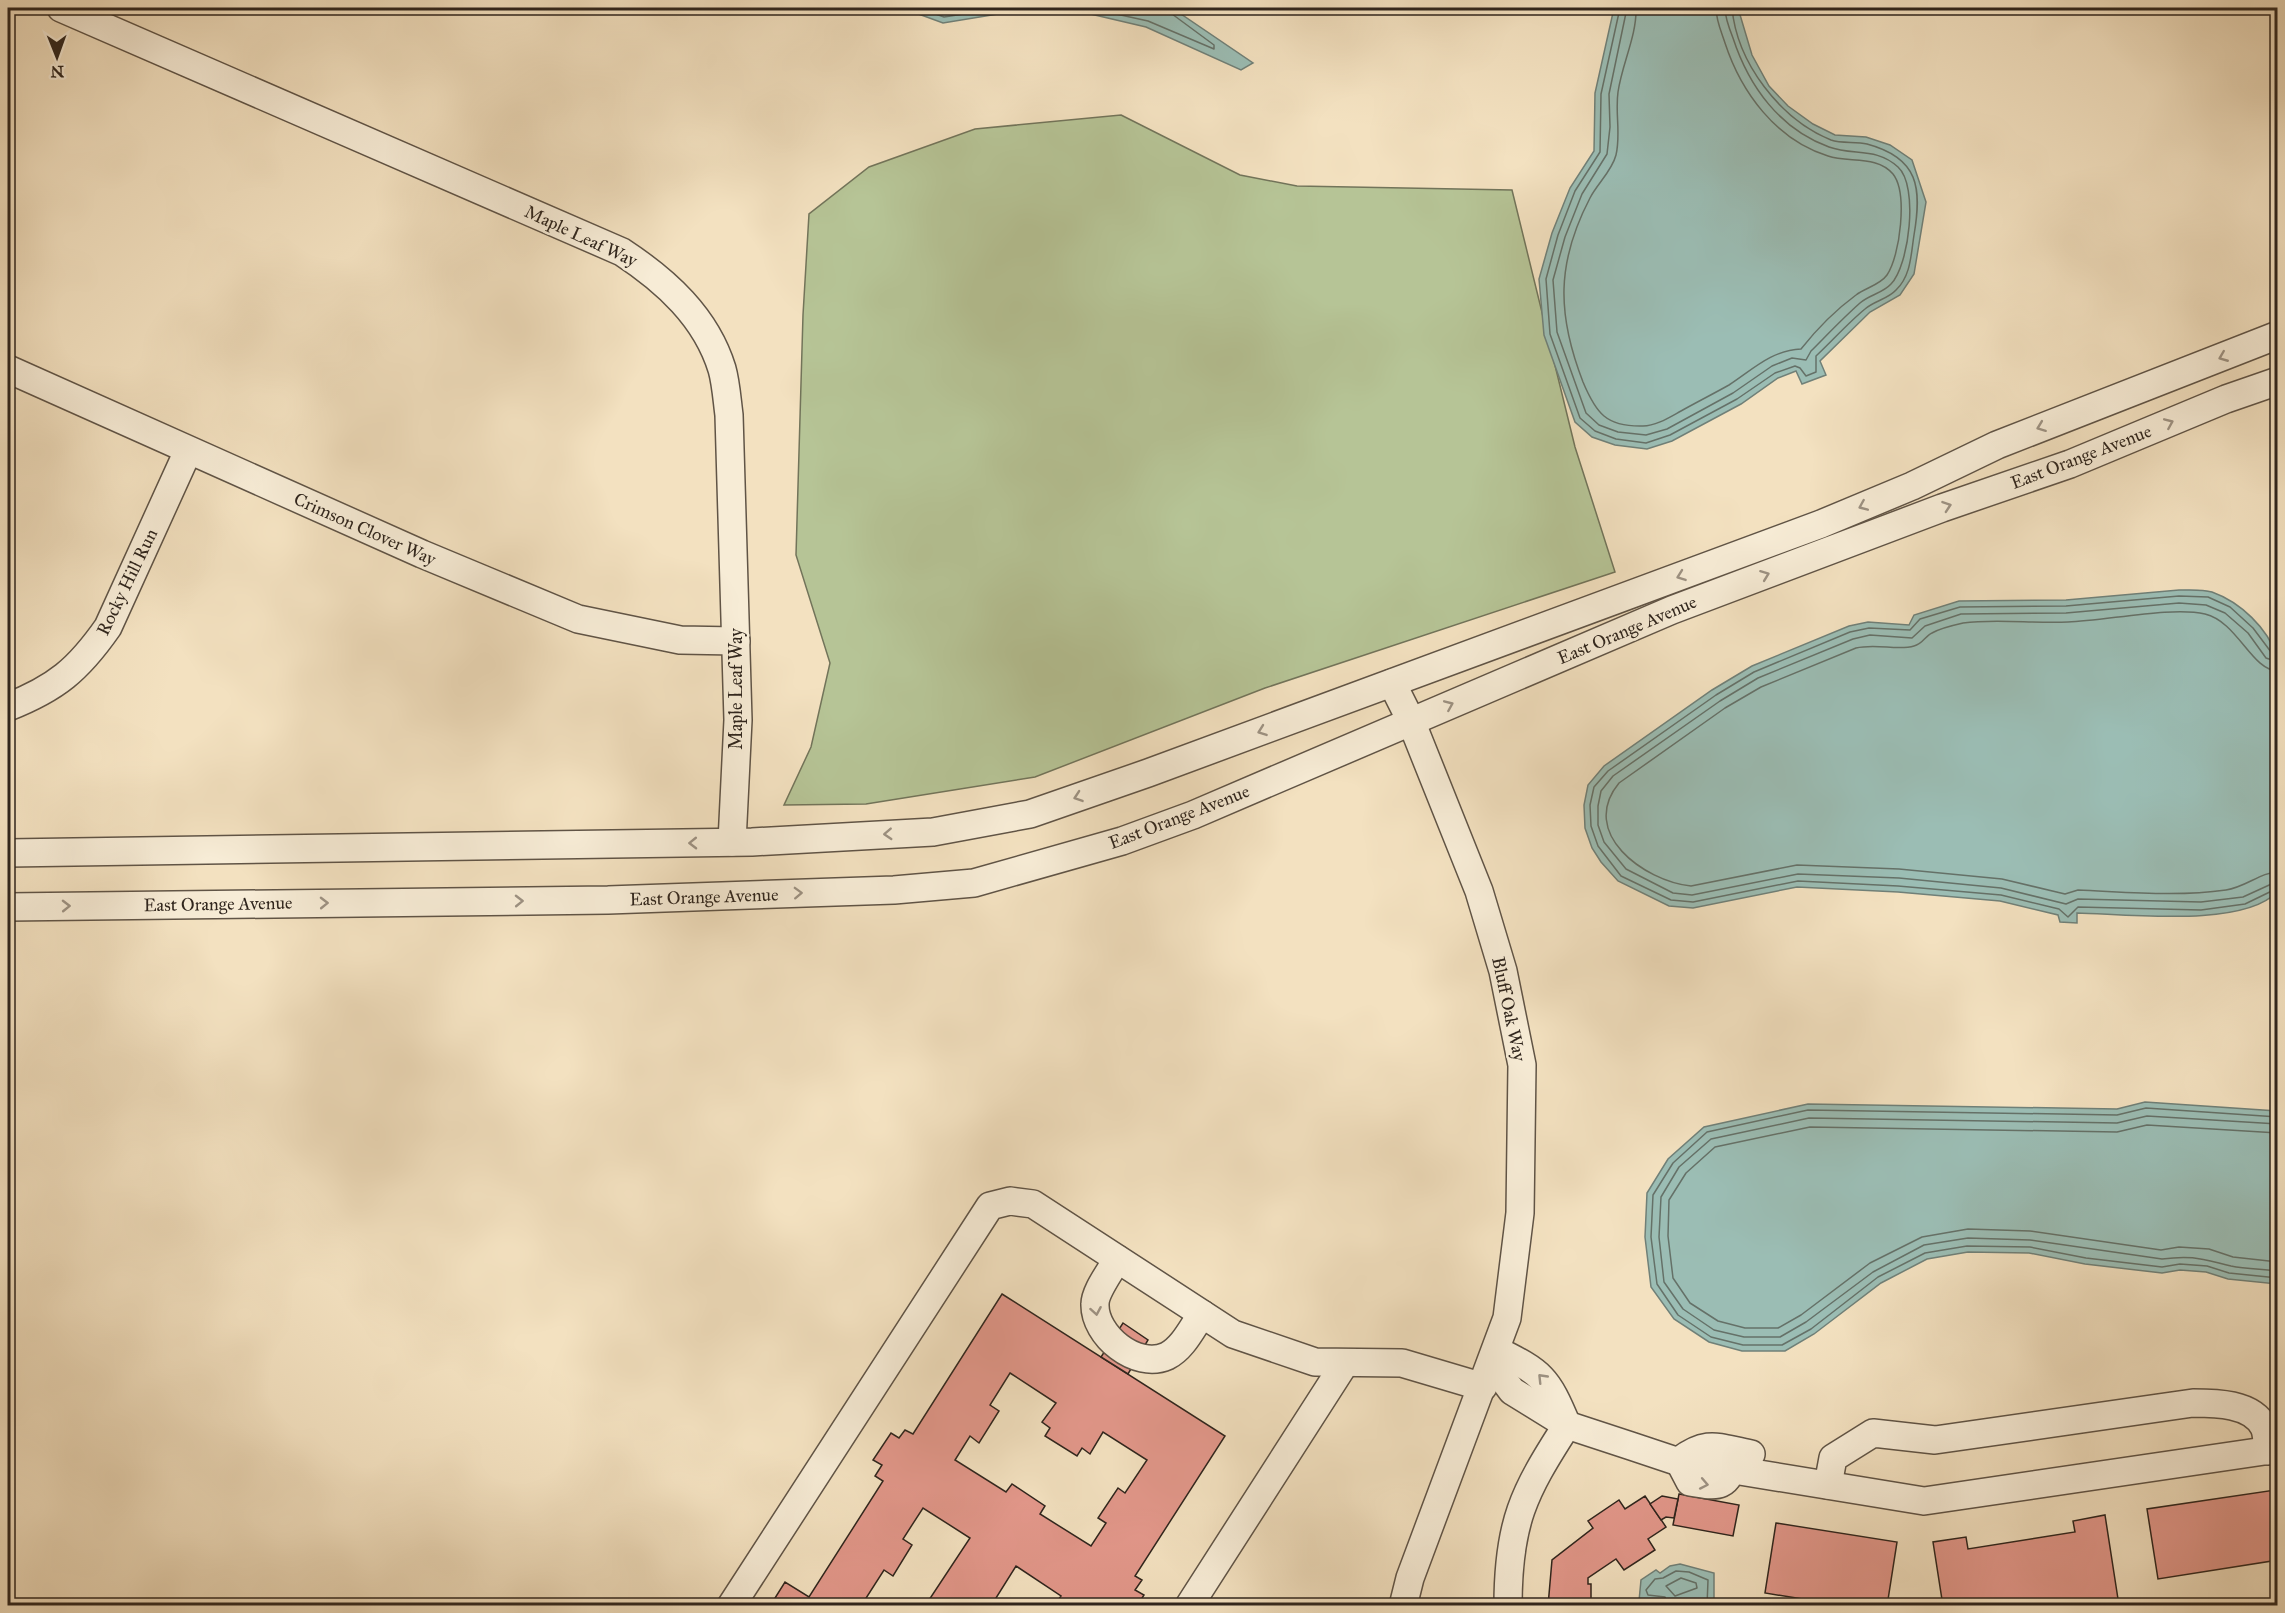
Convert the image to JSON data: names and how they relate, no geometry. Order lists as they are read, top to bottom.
{
  "streets": {
    "street": [
      "Maple Leaf Way",
      "East Orange Avenue",
      "Crimson Clover Way",
      "Rocky Hill Run",
      "Bluff Oak Way"
    ]
  },
  "crossings": [
    ["Maple Leaf Way", "East Orange Avenue"],
    ["Maple Leaf Way", "Crimson Clover Way"],
    ["East Orange Avenue", "Bluff Oak Way"],
    ["Crimson Clover Way", "Rocky Hill Run"]
  ],
  "north": "bottom"
}
